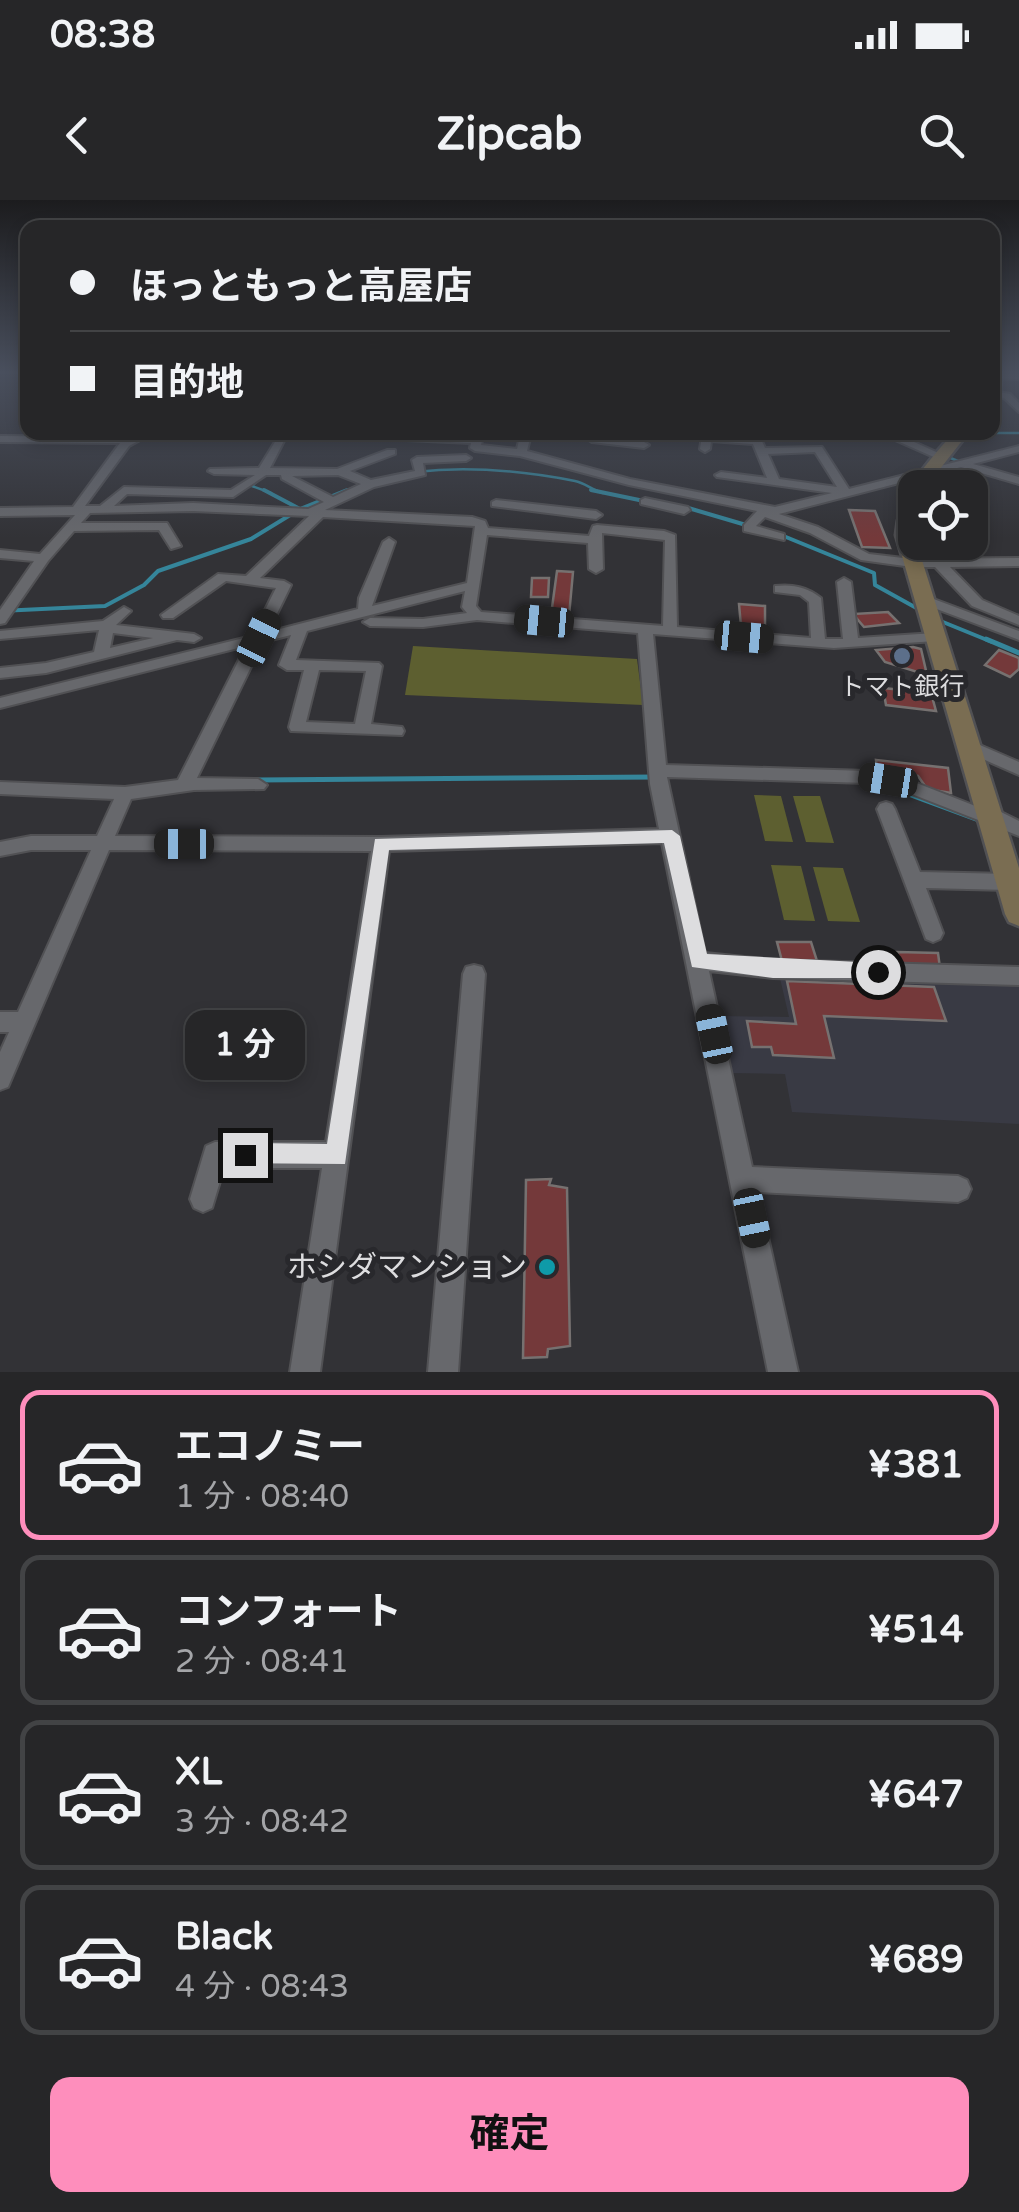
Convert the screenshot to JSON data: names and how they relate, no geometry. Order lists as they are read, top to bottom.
{
  "places": ["トマト銀行", "ホシダマンション"],
  "page": {
    "status": "08:38",
    "header": "Zipcab",
    "banner": ["ほっともっと高屋店", "目的地"],
    "bubble": "1 分",
    "list": [
      {
        "name": "エコノミー",
        "note": "1 分 · 08:40",
        "value": "¥381"
      },
      {
        "name": "コンフォート",
        "note": "2 分 · 08:41",
        "value": "¥514"
      },
      {
        "name": "XL",
        "note": "3 分 · 08:42",
        "value": "¥647"
      },
      {
        "name": "Black",
        "note": "4 分 · 08:43",
        "value": "¥689"
      }
    ],
    "buttons": "確定"
  }
}
